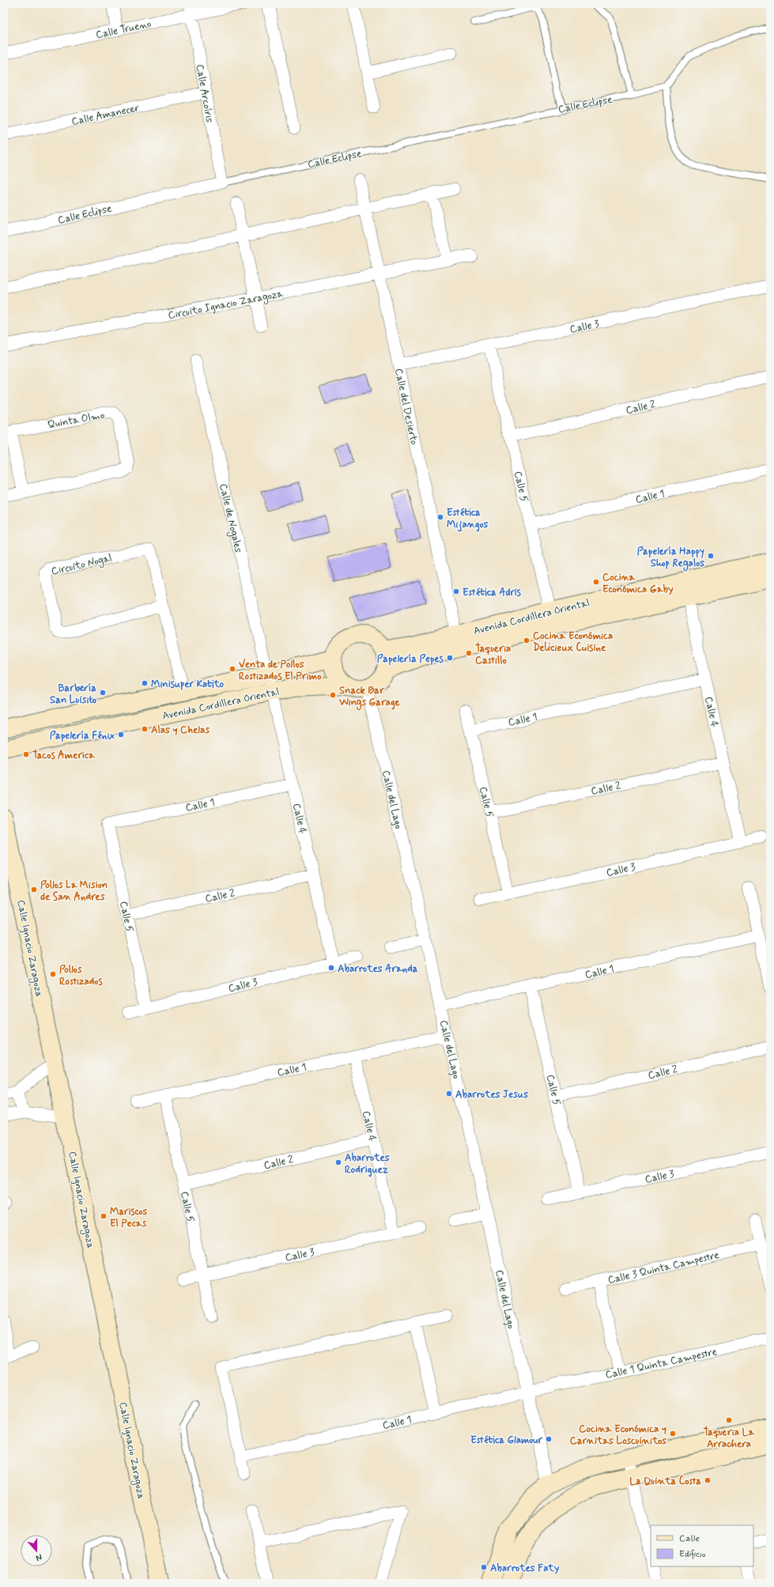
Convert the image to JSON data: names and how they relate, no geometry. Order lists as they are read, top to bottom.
{
  "streets": {
    "street": [
      "Calle Trueno",
      "Calle Arcoíris",
      "Calle Eclipse",
      "Calle Amanecer",
      "Circuito Ignacio Zaragoza",
      "Calle 3",
      "Calle del Desierto",
      "Calle 2",
      "Quinta Olmo",
      "Calle 5",
      "Calle 1",
      "Calle de Nogales",
      "Circuito Nogal",
      "Avenida Cordillera Oriental",
      "Calle 4",
      "Calle del Lago",
      "Calle Ignacio Zaragoza",
      "Calle 3 Quinta Campestre",
      "Calle 1 Quinta Campestre"
    ]
  },
  "crossings": [
    ["Calle Trueno", "Calle Arcoíris"],
    ["Calle Arcoíris", "Calle Eclipse"],
    ["Calle Arcoíris", "Calle Amanecer"],
    ["Circuito Ignacio Zaragoza", "Calle del Desierto"],
    ["Calle 3", "Calle del Desierto"],
    ["Calle 3", "Calle 5"],
    ["Calle 3", "Calle 4"],
    ["Calle del Desierto", "Avenida Cordillera Oriental"],
    ["Calle 2", "Calle 5"],
    ["Calle 2", "Calle 4"],
    ["Calle 5", "Calle 1"],
    ["Calle 5", "Avenida Cordillera Oriental"],
    ["Calle 1", "Calle 4"],
    ["Calle 1", "Calle del Lago"],
    ["Calle 1", "Calle 1 Quinta Campestre"],
    ["Calle de Nogales", "Avenida Cordillera Oriental"],
    ["Calle de Nogales", "Calle 4"],
    ["Circuito Nogal", "Avenida Cordillera Oriental"],
    ["Avenida Cordillera Oriental", "Calle 4"],
    ["Avenida Cordillera Oriental", "Calle del Lago"]
  ],
  "places": [
    "Estética Mijangos",
    "Papelería Happy Shop Regalos",
    "Cocina Económica Gaby",
    "Estética Adris",
    "Cocina Económica Delicieux Cuisine",
    "Taqueria Castillo",
    "Papelería Pepes",
    "Venta de Pollos Rostizados El Primo",
    "Minisuper Katito",
    "Barbería San Luisito",
    "Snack Bar Wings Garage",
    "Alas y Chelas",
    "Papelería Fénix",
    "Tacos America",
    "Pollos La Mision de San Andres",
    "Abarrotes Aranda",
    "Pollos Rostizados",
    "Abarrotes Jesus",
    "Abarrotes Rodriguez",
    "Mariscos El Pecas",
    "Taqueria La Arrachera",
    "Cocina Económica y Carnitas Loscuinitos",
    "Estética Glamour",
    "La Quinta Costa",
    "Abarrotes Faty"
  ],
  "legend": ["Calle", "Edificio"],
  "north": "bottom"
}
